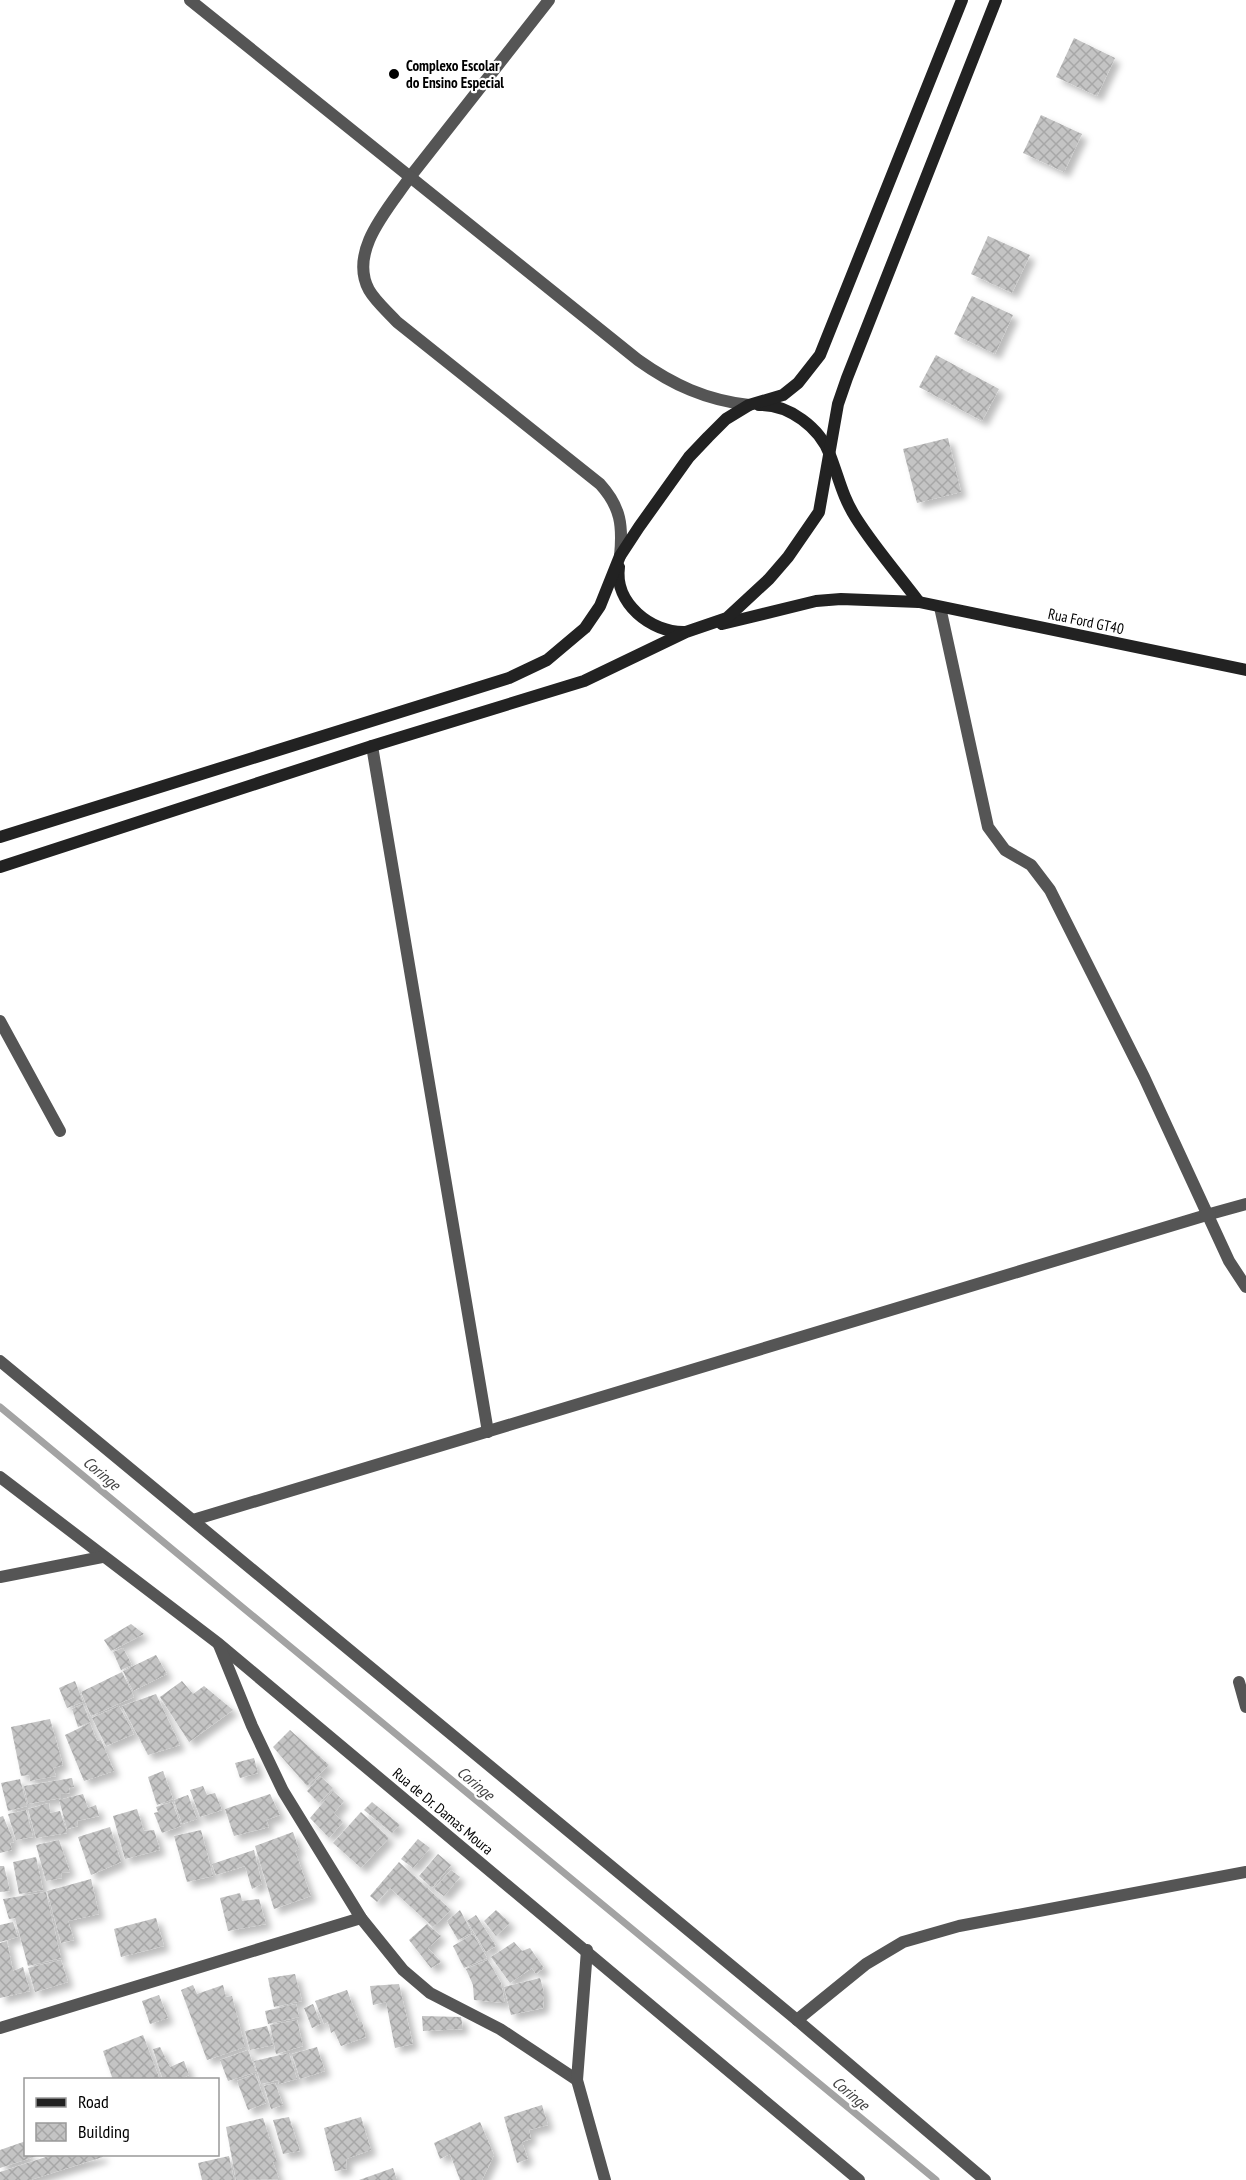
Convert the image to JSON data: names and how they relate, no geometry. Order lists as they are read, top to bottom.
{
  "streets": {
    "street": ["Rua Ford GT40", "Rua de Dr. Damas Moura"]
  },
  "water": ["Coringe"],
  "places": ["Complexo Escolar do Ensino Especial"],
  "legend": ["Road", "Building"]
}
